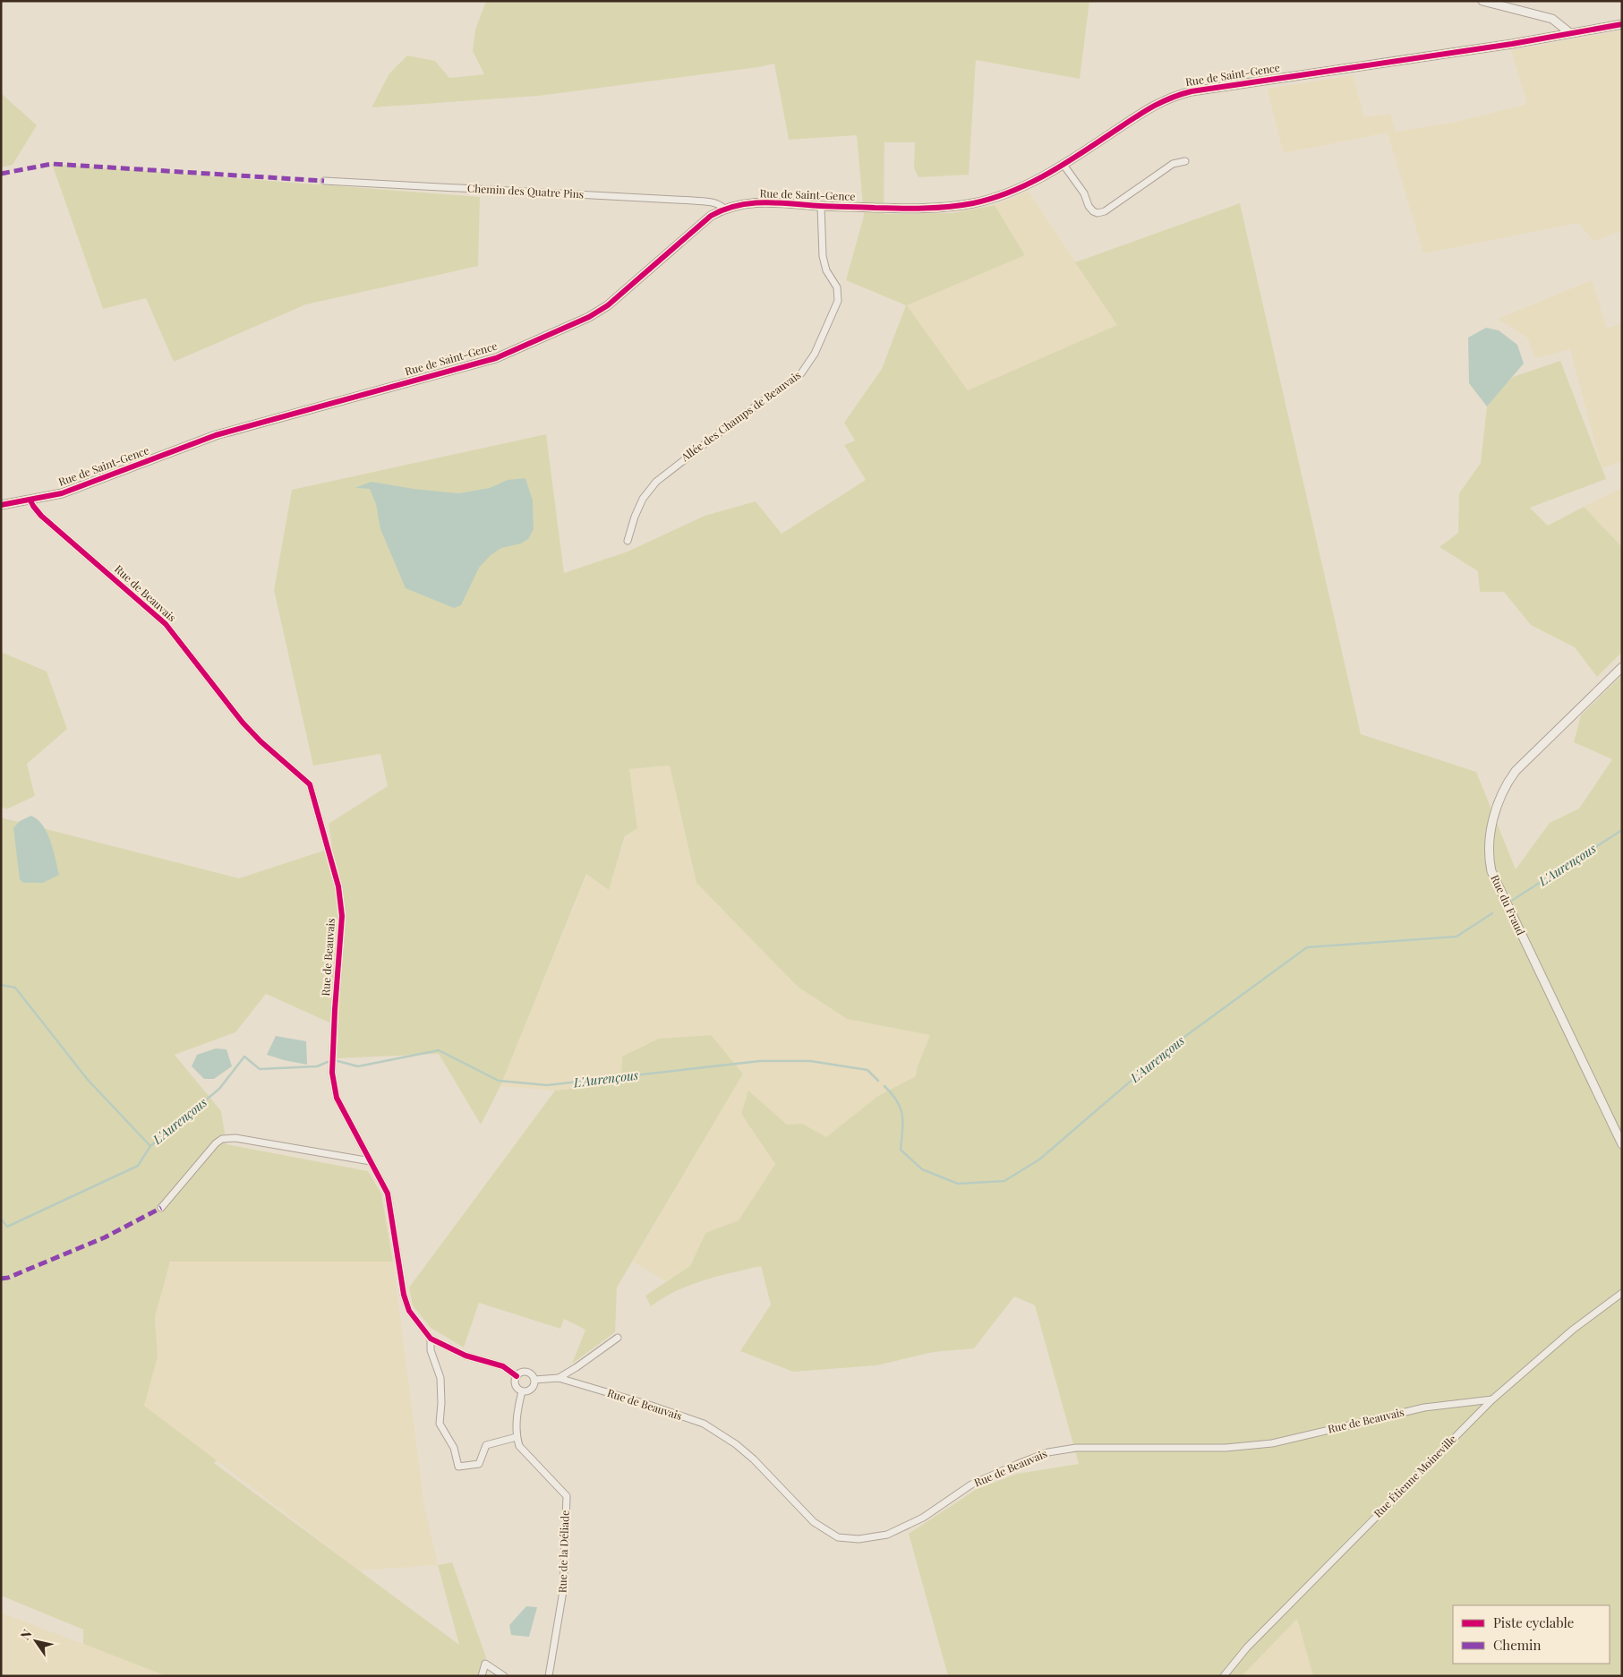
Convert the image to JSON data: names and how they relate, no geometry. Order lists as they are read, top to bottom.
{
  "streets": {
    "street": [
      "Rue de Saint-Gence",
      "Chemin des Quatre Pins",
      "Allée des Champs de Beauvais",
      "Rue de Beauvais",
      "Rue du Fraud",
      "Rue Étienne Moineville",
      "Rue de la Déliade"
    ]
  },
  "crossings": [
    ["Rue de Saint-Gence", "Chemin des Quatre Pins"],
    ["Rue de Saint-Gence", "Allée des Champs de Beauvais"],
    ["Rue de Saint-Gence", "Rue de Beauvais"],
    ["Rue de Beauvais", "Rue Étienne Moineville"]
  ],
  "water": ["L'Aurençous"],
  "legend": ["Piste cyclable", "Chemin"],
  "north": "top left"
}
